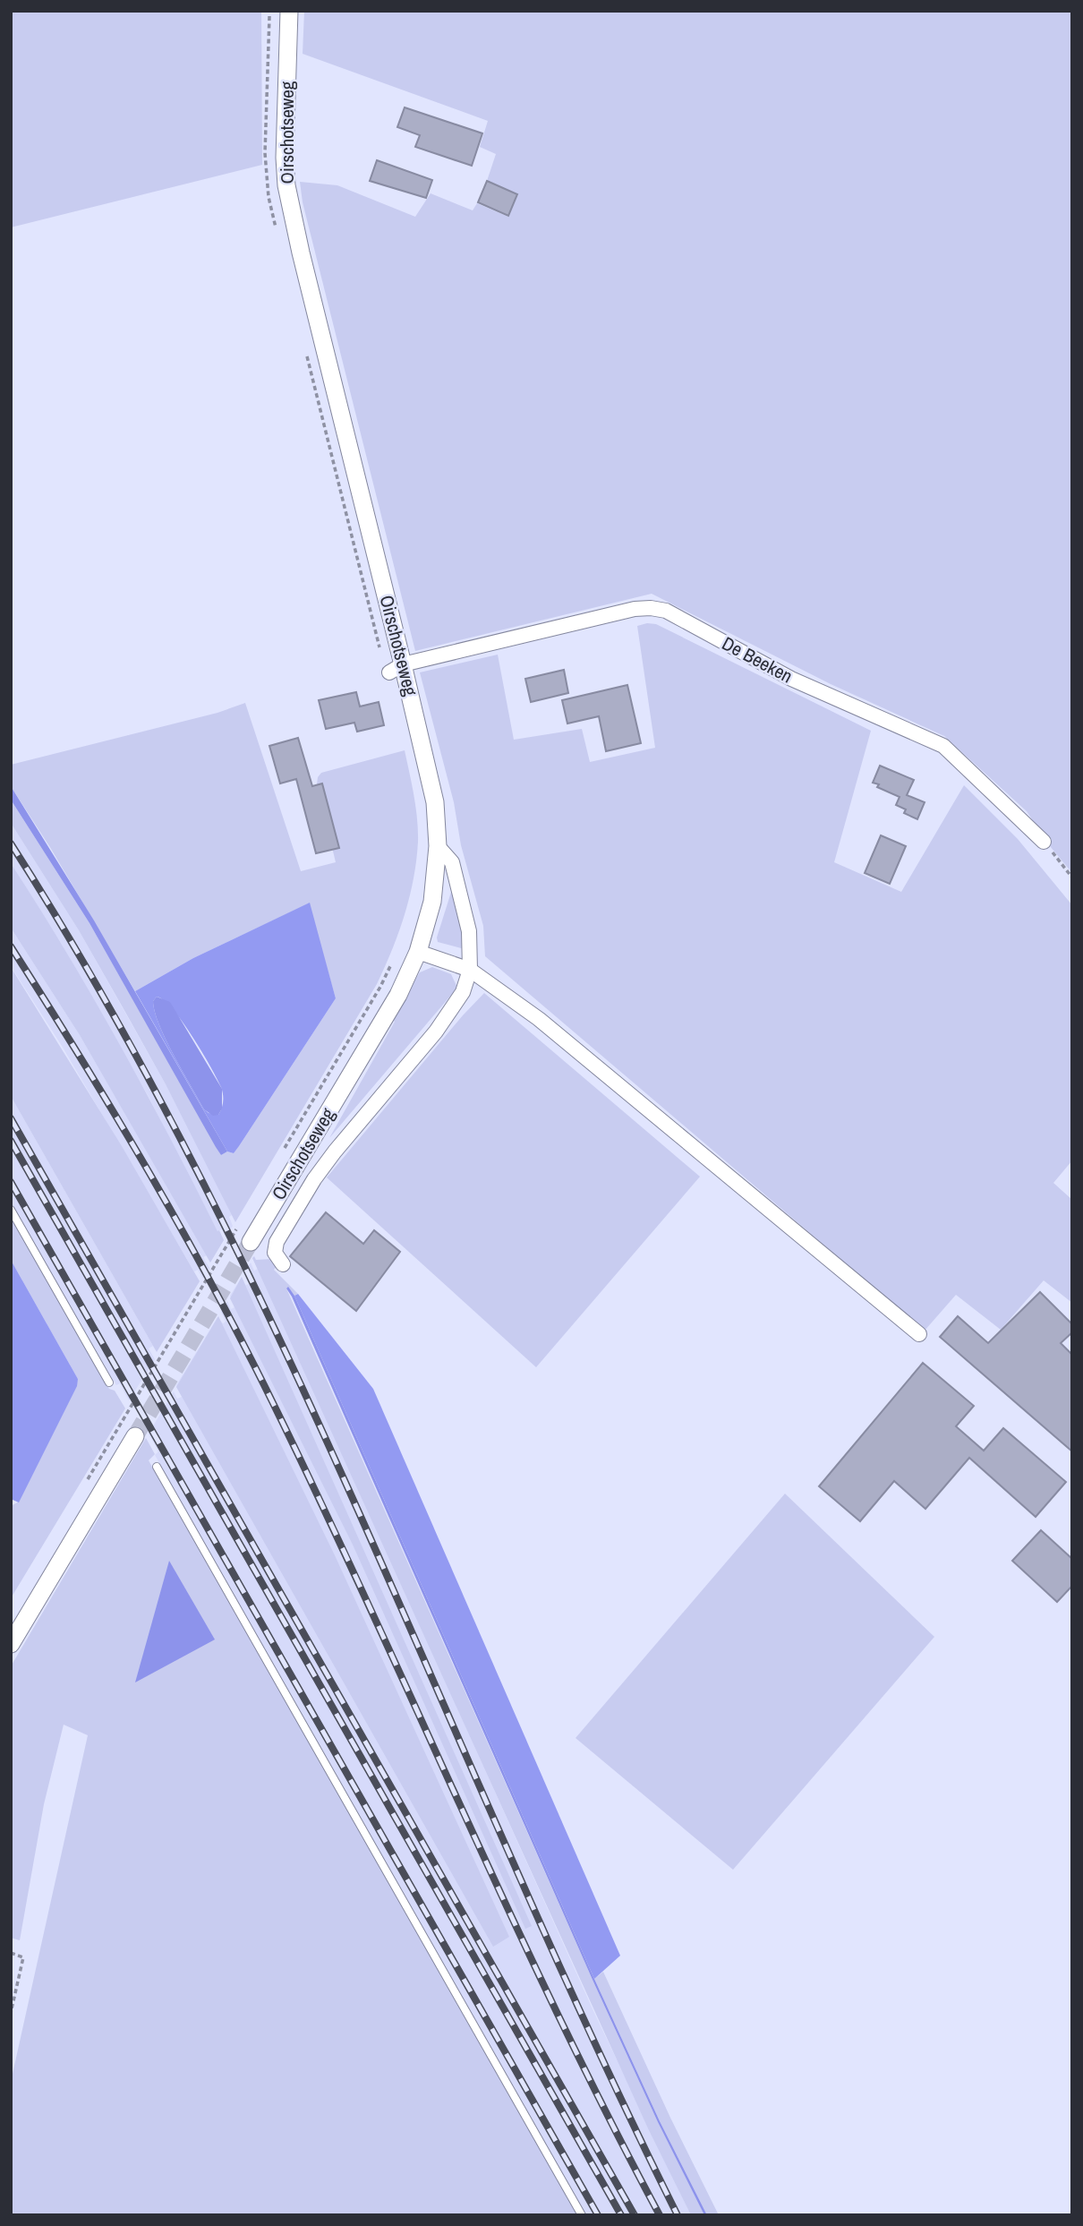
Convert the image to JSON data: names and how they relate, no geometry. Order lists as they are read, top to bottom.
{
  "streets": {
    "street": ["Oirschotseweg", "De Beeken"]
  },
  "crossings": [
    ["Oirschotseweg", "De Beeken"]
  ]
}
